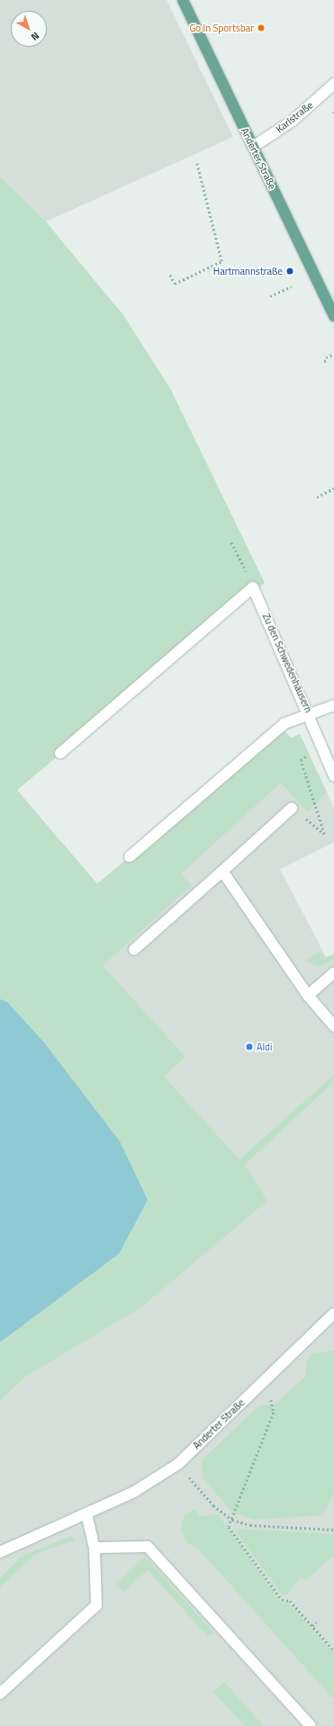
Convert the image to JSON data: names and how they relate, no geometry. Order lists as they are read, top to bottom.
{
  "streets": {
    "main road": ["Anderter Straße"],
    "street": ["Karlstraße", "Zu den Schwedenhäusern"]
  },
  "crossings": [
    ["Karlstraße", "Anderter Straße"]
  ],
  "places": ["Go In Sportsbar", "Hartmannstraße", "Aldi"],
  "north": "bottom right"
}
